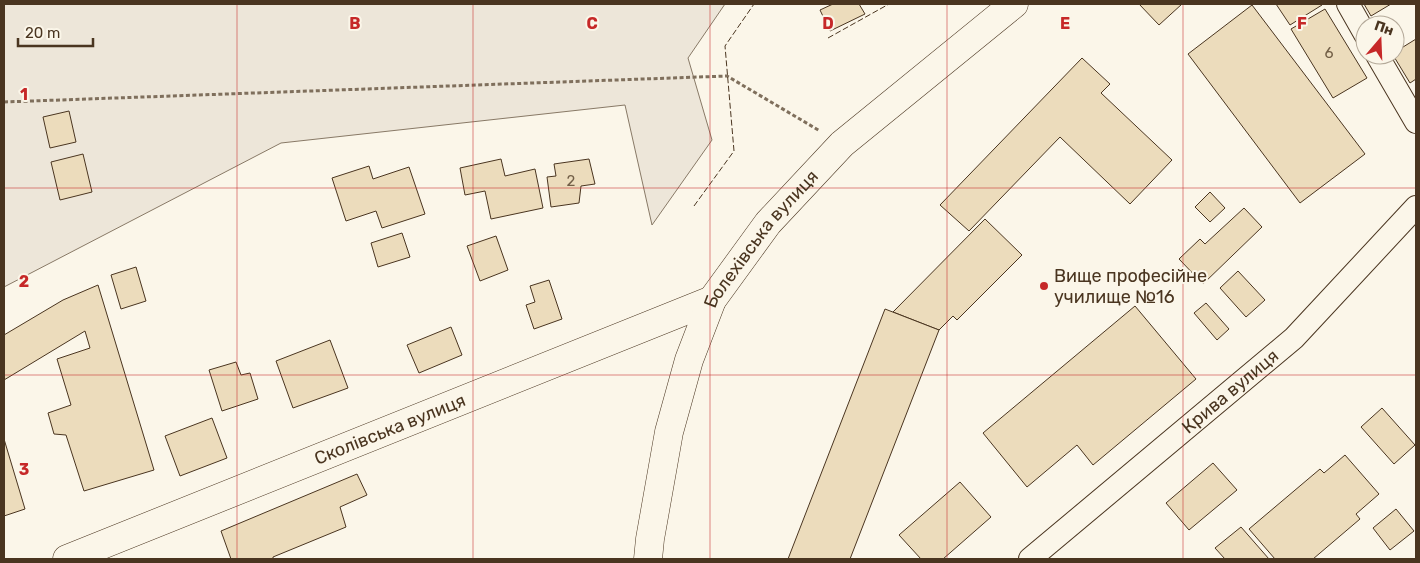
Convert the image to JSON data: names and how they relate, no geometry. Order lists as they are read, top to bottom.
{
  "streets": {
    "main road": ["Болехівська вулиця", "Сколівська вулиця"],
    "street": ["Крива вулиця"]
  },
  "crossings": [
    ["Болехівська вулиця", "Сколівська вулиця"]
  ],
  "places": ["Вище професійне училище №16"],
  "house_numbers": ["6", "2"],
  "scale_bar": "20 m",
  "north": "top",
  "grid": {
    "columns": [
      "B",
      "C",
      "D",
      "E",
      "F"
    ],
    "rows": ["1", "2", "3"]
  }
}
